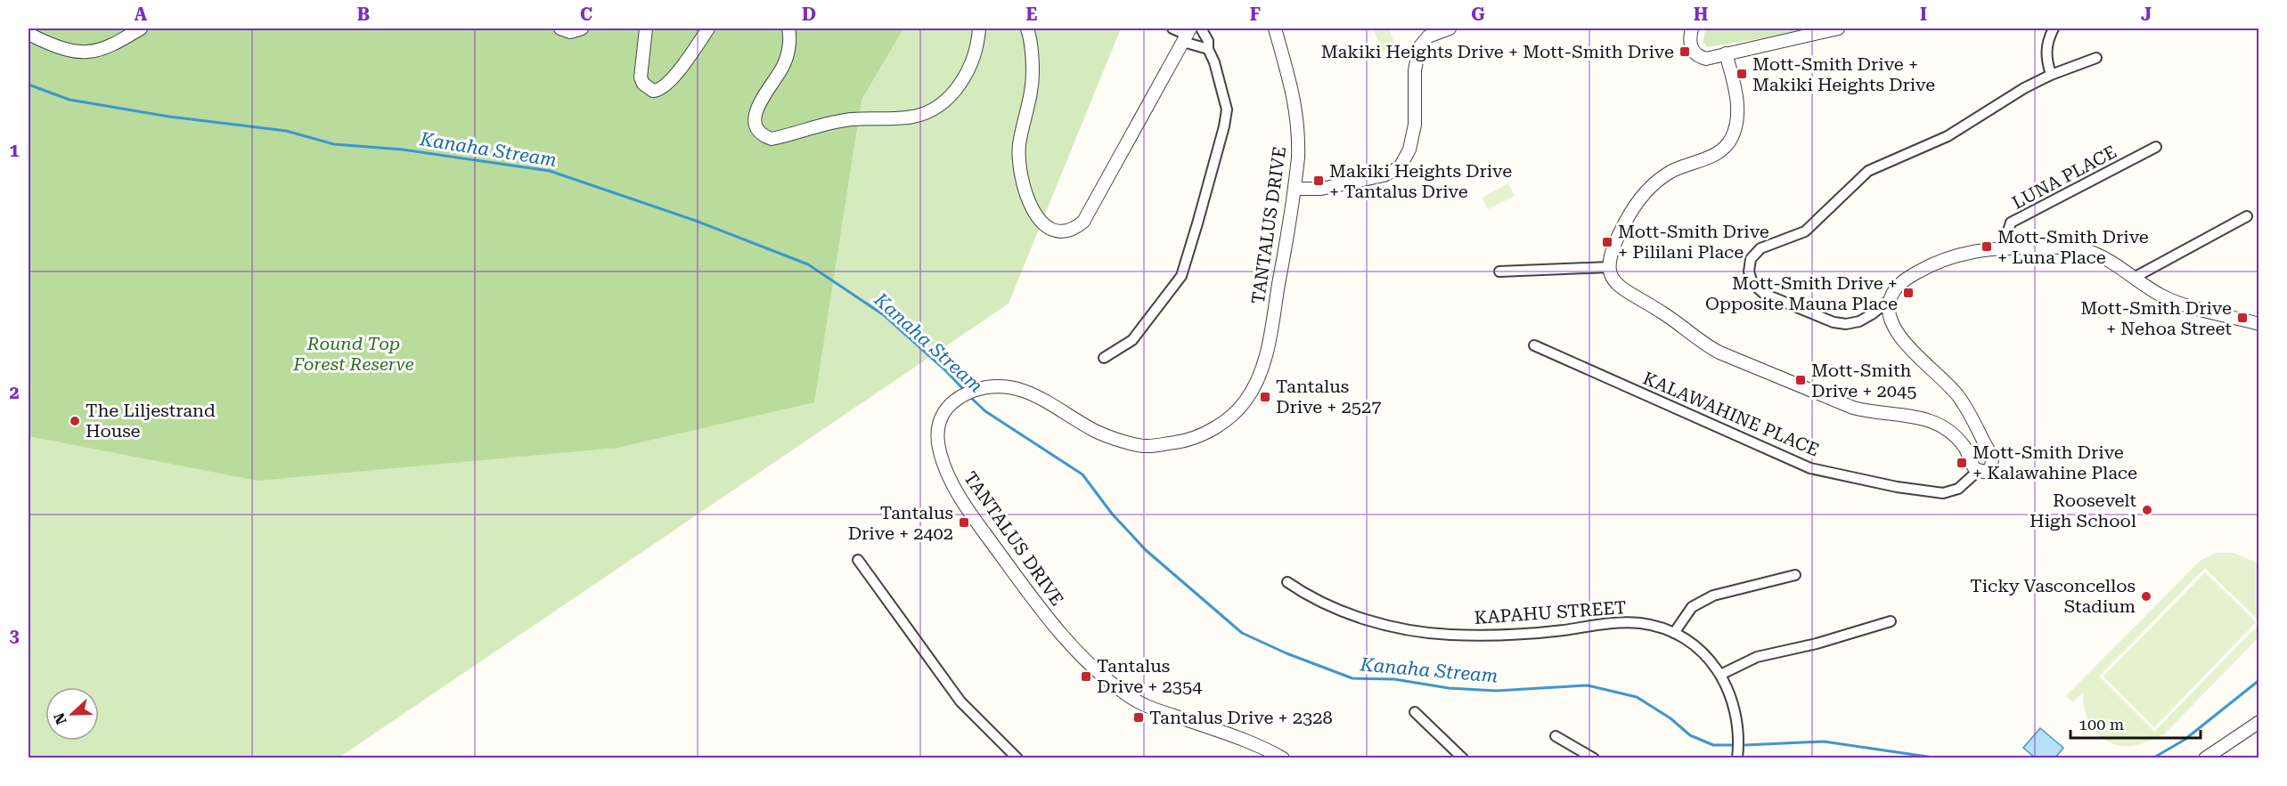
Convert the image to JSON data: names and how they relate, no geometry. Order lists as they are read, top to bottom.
{
  "streets": {
    "street": [
      "LUNA PLACE",
      "TANTALUS DRIVE",
      "KALAWAHINE PLACE",
      "KAPAHU STREET"
    ]
  },
  "water": ["Kanaha Stream"],
  "parks": ["Round Top Forest Reserve"],
  "places": {
    "transit": [
      "Makiki Heights Drive + Mott-Smith Drive",
      "Mott-Smith Drive + Makiki Heights Drive",
      "Makiki Heights Drive + Tantalus Drive",
      "Mott-Smith Drive + Pililani Place",
      "Mott-Smith Drive + Luna Place",
      "Mott-Smith Drive + Opposite Mauna Place",
      "Mott-Smith Drive + Nehoa Street",
      "Mott-Smith Drive + 2045",
      "Tantalus Drive + 2527",
      "Mott-Smith Drive + Kalawahine Place",
      "Tantalus Drive + 2402",
      "Tantalus Drive + 2354",
      "Tantalus Drive + 2328"
    ],
    "other": ["The Liljestrand House", "Roosevelt High School", "Ticky Vasconcellos Stadium"]
  },
  "scale_bar": "100 m",
  "north": "left",
  "grid": {
    "columns": [
      "A",
      "B",
      "C",
      "D",
      "E",
      "F",
      "G",
      "H",
      "I",
      "J"
    ],
    "rows": ["1", "2", "3"]
  }
}
